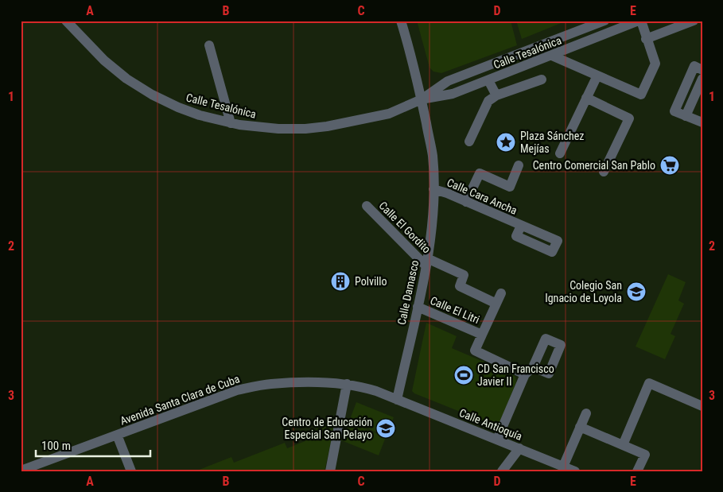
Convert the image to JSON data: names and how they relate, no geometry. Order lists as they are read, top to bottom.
{
  "streets": {
    "street": [
      "Calle Tesalónica",
      "Calle Cara Ancha",
      "Calle El Gordito",
      "Calle Damasco",
      "Calle El Litri",
      "Avenida Santa Clara de Cuba",
      "Calle Antioquía"
    ]
  },
  "crossings": [
    ["Calle Tesalónica", "Calle Damasco"],
    ["Calle Cara Ancha", "Calle Damasco"],
    ["Calle El Gordito", "Calle Damasco"],
    ["Calle Damasco", "Calle El Litri"],
    ["Calle Damasco", "Avenida Santa Clara de Cuba"],
    ["Calle Damasco", "Calle Antioquía"],
    ["Avenida Santa Clara de Cuba", "Calle Antioquía"]
  ],
  "places": {
    "place": ["Plaza Sánchez Mejías"],
    "supermarket": ["Centro Comercial San Pablo"],
    "building": ["Polvillo"],
    "school or university": ["Colegio San Ignacio de Loyola", "Centro de Educación Especial San Pelayo"],
    "sports": ["CD San Francisco Javier II"]
  },
  "scale_bar": "100 m",
  "grid": {
    "columns": [
      "A",
      "B",
      "C",
      "D",
      "E"
    ],
    "rows": ["1", "2", "3"]
  }
}
